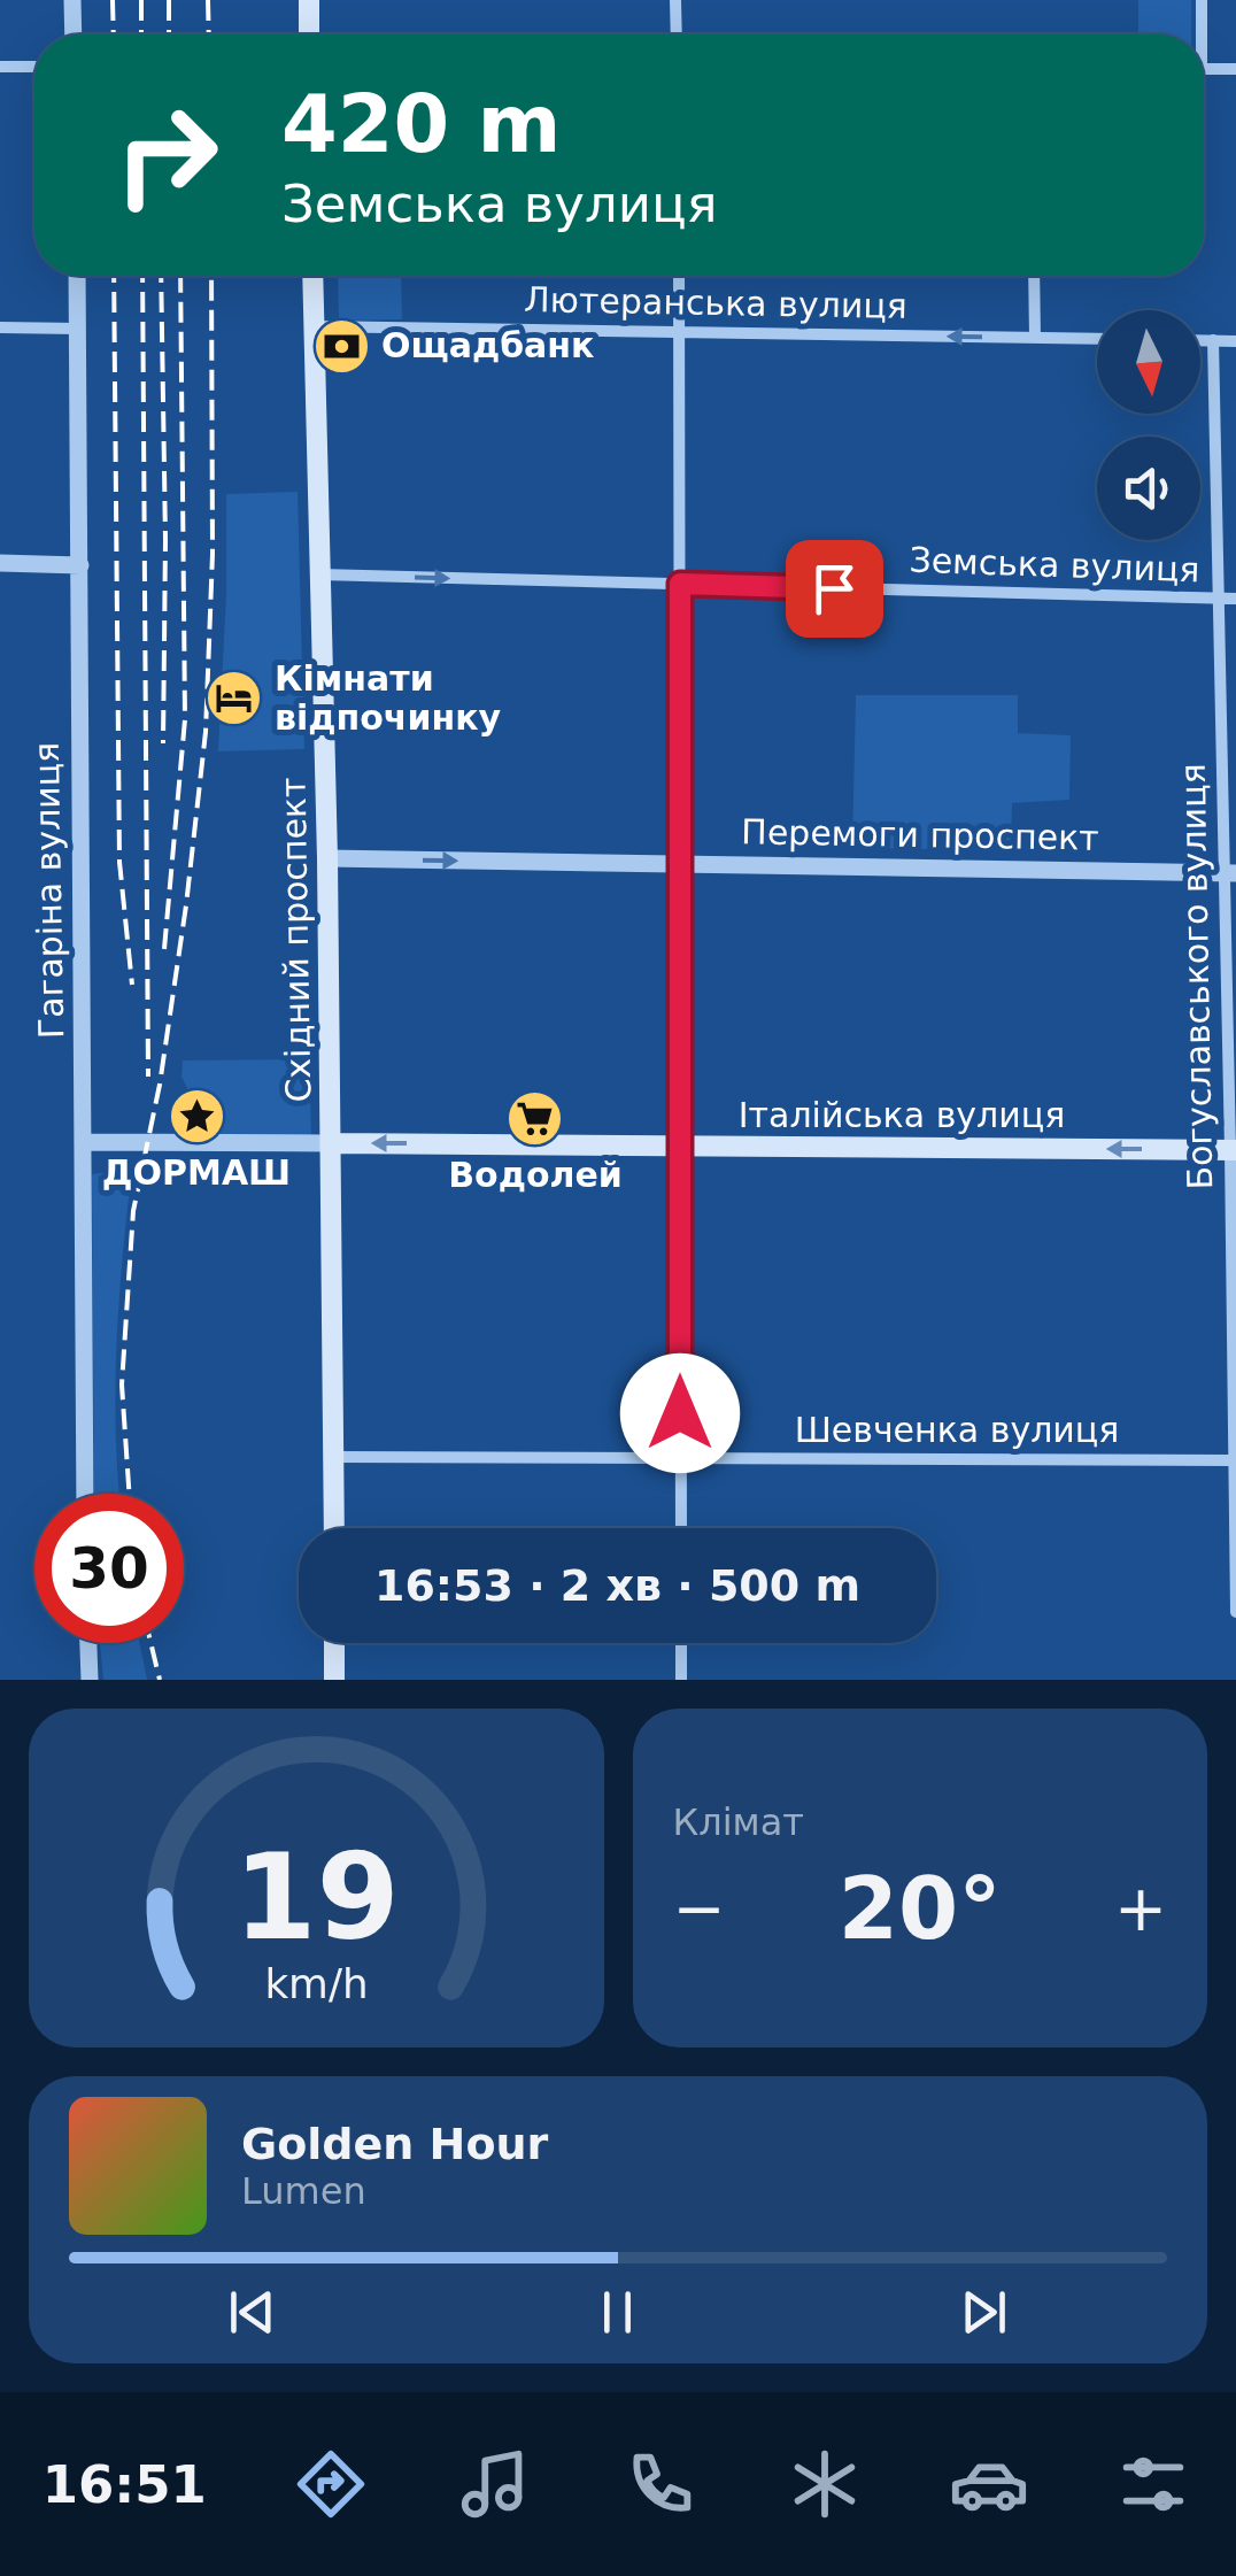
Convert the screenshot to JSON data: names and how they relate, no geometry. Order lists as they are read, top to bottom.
{
  "streets": {
    "main road": ["Східний проспект", "Італійська вулиця"],
    "street": [
      "Лютеранська вулиця",
      "Земська вулиця",
      "Перемоги проспект",
      "Гагаріна вулиця",
      "Богуславського вулиця",
      "Шевченка вулиця"
    ]
  },
  "crossings": [
    ["Лютеранська вулиця", "Східний проспект"],
    ["Земська вулиця", "Східний проспект"],
    ["Земська вулиця", "Богуславського вулиця"],
    ["Перемоги проспект", "Східний проспект"],
    ["Перемоги проспект", "Богуславського вулиця"],
    ["Гагаріна вулиця", "Італійська вулиця"],
    ["Східний проспект", "Італійська вулиця"],
    ["Східний проспект", "Шевченка вулиця"],
    ["Богуславського вулиця", "Італійська вулиця"],
    ["Богуславського вулиця", "Шевченка вулиця"]
  ],
  "one_way": [
    "Лютеранська вулиця",
    "Земська вулиця",
    "Перемоги проспект",
    "Італійська вулиця"
  ],
  "places": {
    "bank": ["Ощадбанк"],
    "hotel": ["Кімнати відпочинку"],
    "place": ["ДОРМАШ"],
    "supermarket": ["Водолей"]
  },
  "north": "bottom",
  "page": {
    "turn": ["420 m", "Земська вулиця"],
    "limit": "30",
    "trip": "16:53 · 2 хв · 500 m",
    "tile": "Клімат",
    "heat": ["−", "20°", "+"],
    "song": ["Golden Hour", "Lumen"],
    "tabs": "16:51",
    "gauge": ["19", "km/h"]
  }
}
